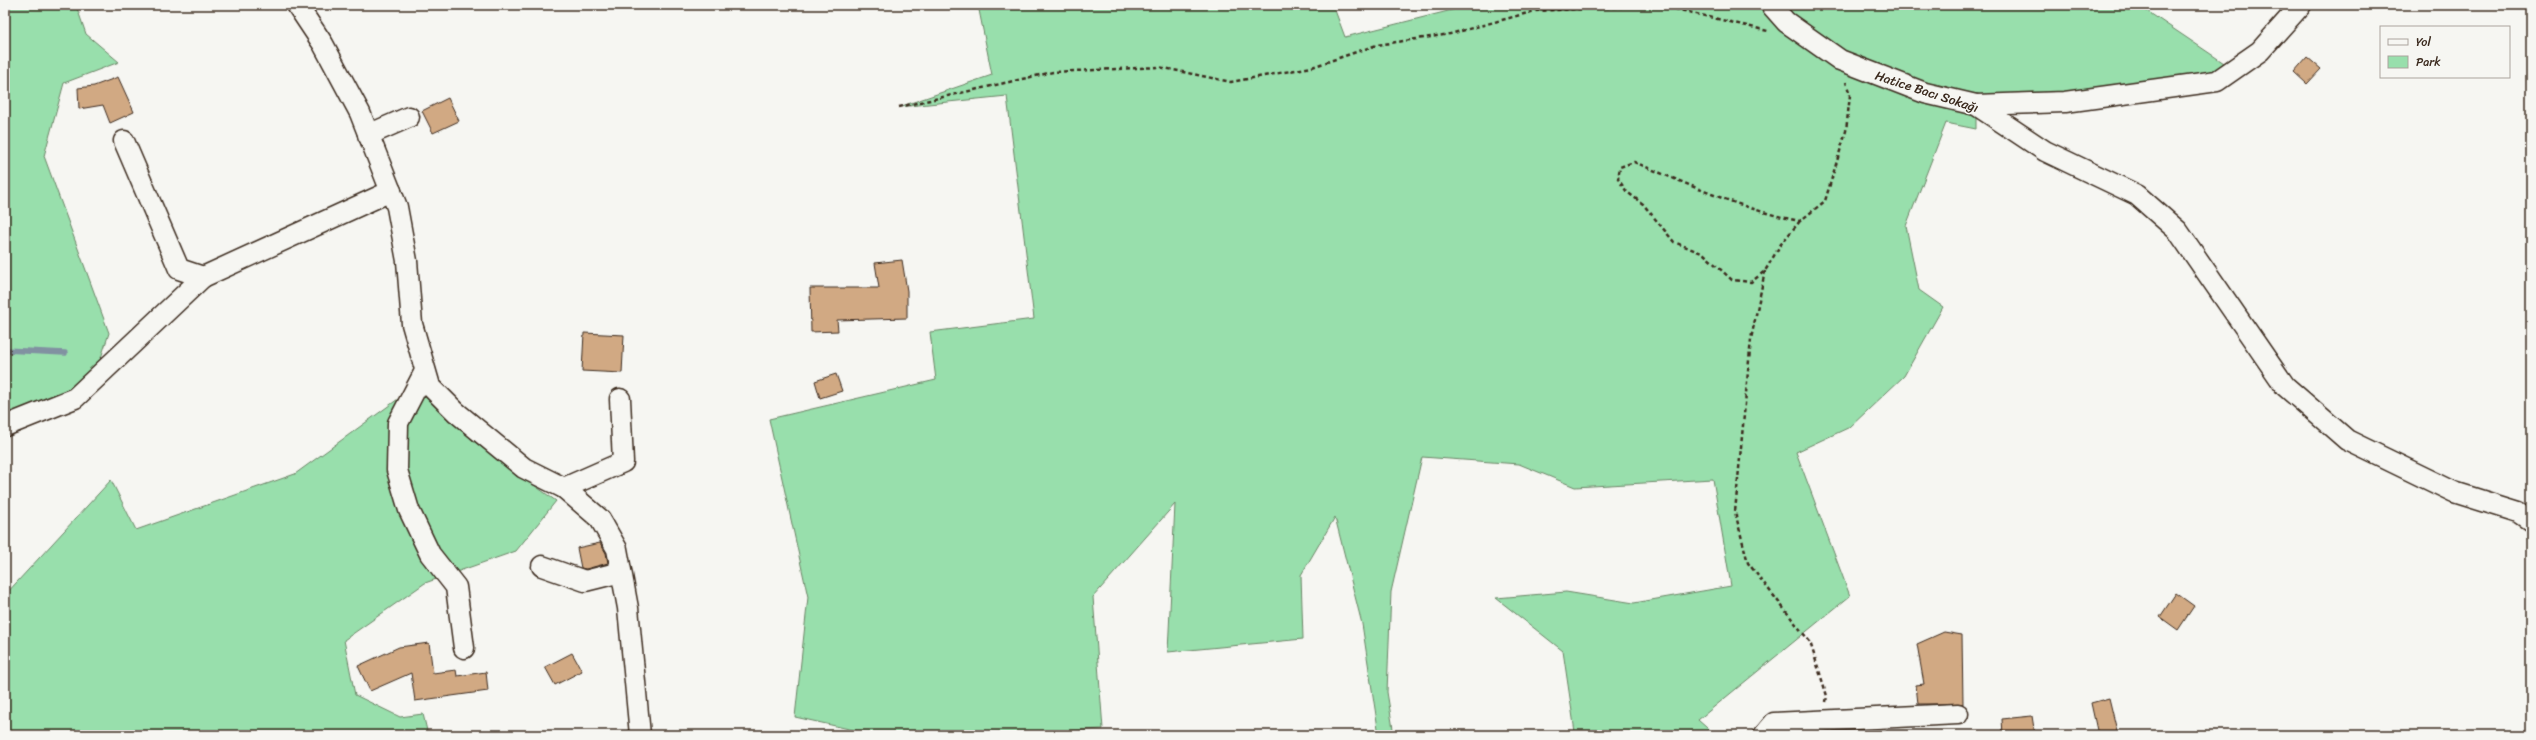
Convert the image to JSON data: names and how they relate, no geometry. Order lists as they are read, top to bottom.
{
  "streets": {
    "street": ["Hatice Bacı Sokağı"]
  },
  "legend": ["Yol", "Park"]
}
